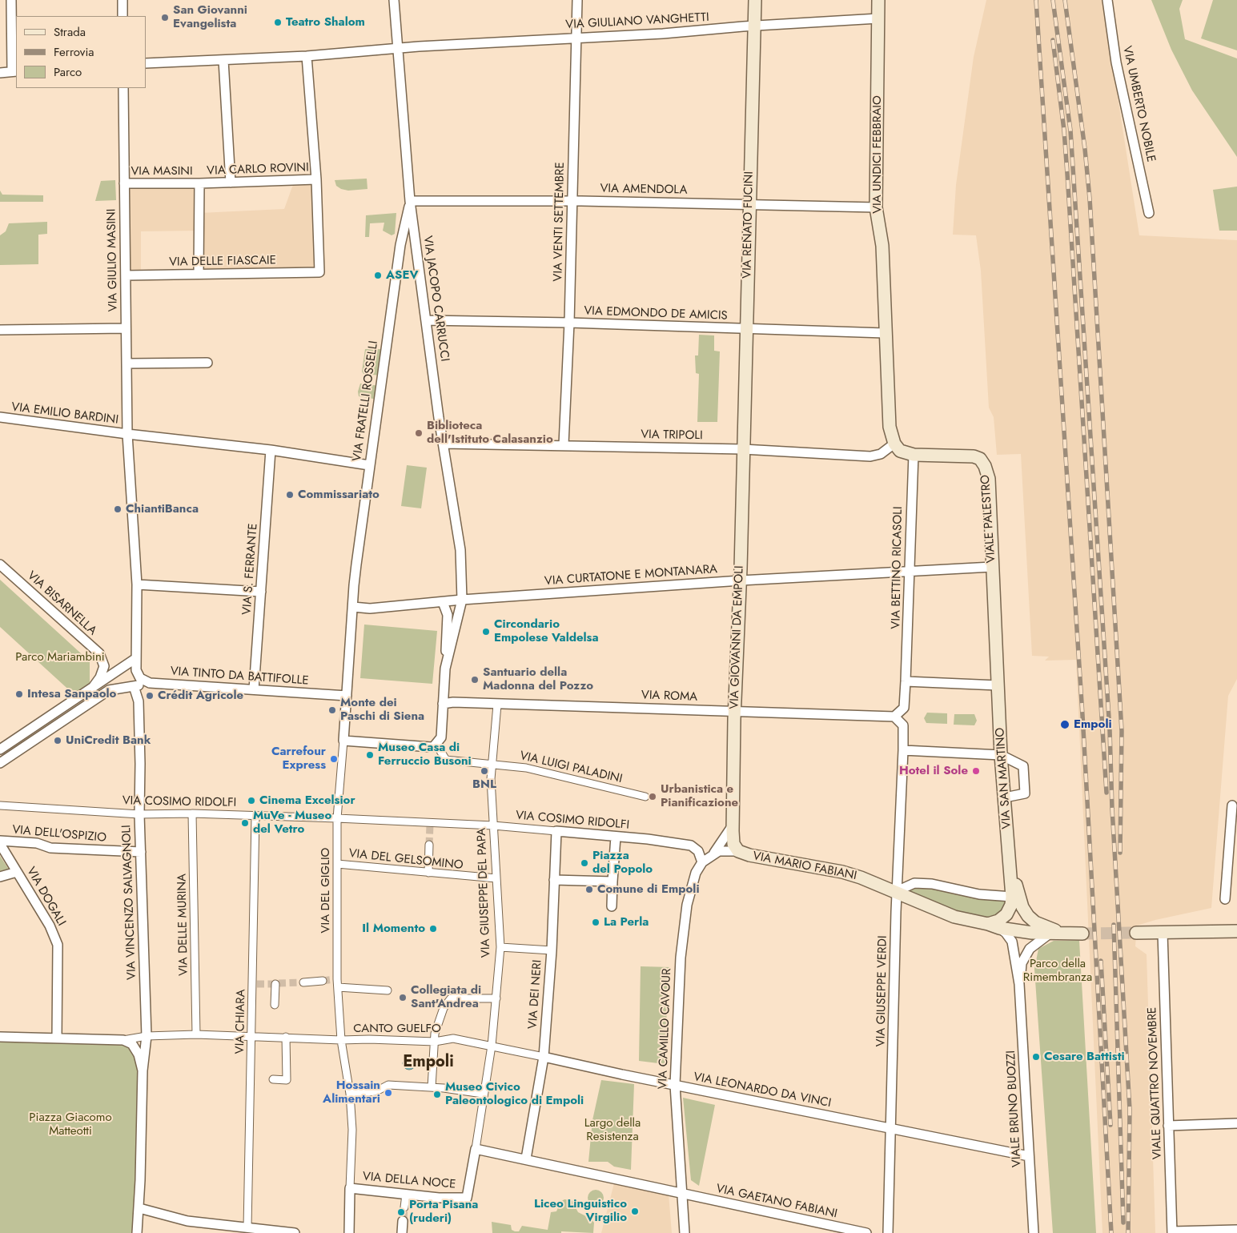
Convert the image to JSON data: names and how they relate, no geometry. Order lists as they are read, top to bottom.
{
  "streets": {
    "main road": [
      "VIA UNDICI FEBBRAIO",
      "VIA RENATO FUCINI",
      "VIALE PALESTRO",
      "VIA GIOVANNI DA EMPOLI",
      "VIA SAN MARTINO",
      "VIA MARIO FABIANI"
    ],
    "street": [
      "VIA GIULIANO VANGHETTI",
      "VIA UMBERTO NOBILE",
      "VIA CARLO ROVINI",
      "VIA MASINI",
      "VIA AMENDOLA",
      "VIA VENTI SETTEMBRE",
      "VIA GIULIO MASINI",
      "VIA DELLE FIASCAIE",
      "VIA JACOPO CARRUCCI",
      "VIA EDMONDO DE AMICIS",
      "VIA FRATELLI ROSSELLI",
      "VIA EMILIO BARDINI",
      "VIA TRIPOLI",
      "VIA BETTINO RICASOLI",
      "VIA S. FERRANTE",
      "VIA CURTATONE E MONTANARA",
      "VIA BISARNELLA",
      "VIA TINTO DA BATTIFOLLE",
      "VIA ROMA",
      "VIA LUIGI PALADINI",
      "VIA COSIMO RIDOLFI",
      "VIA DELL'OSPIZIO",
      "VIA DEL GELSOMINO",
      "VIA DEL GIGLIO",
      "VIA GIUSEPPE DEL PAPA",
      "VIA DOGALI",
      "VIA VINCENZO SALVAGNOLI",
      "VIA DELLE MURINA",
      "VIA GIUSEPPE VERDI",
      "VIA DEI NERI",
      "VIA CHIARA",
      "CANTO GUELFO",
      "VIA CAMILLO CAVOUR",
      "VIALE QUATTRO NOVEMBRE",
      "VIA LEONARDO DA VINCI",
      "VIALE BRUNO BUOZZI",
      "VIA DELLA NOCE",
      "VIA GAETANO FABIANI"
    ]
  },
  "crossings": [
    ["VIA GIULIANO VANGHETTI", "VIA UNDICI FEBBRAIO"],
    ["VIA GIULIANO VANGHETTI", "VIA VENTI SETTEMBRE"],
    ["VIA GIULIANO VANGHETTI", "VIA RENATO FUCINI"],
    ["VIA GIULIANO VANGHETTI", "VIA JACOPO CARRUCCI"],
    ["VIA UNDICI FEBBRAIO", "VIA AMENDOLA"],
    ["VIA UNDICI FEBBRAIO", "VIA EDMONDO DE AMICIS"],
    ["VIA CARLO ROVINI", "VIA MASINI"],
    ["VIA CARLO ROVINI", "VIA DELLE FIASCAIE"],
    ["VIA MASINI", "VIA GIULIO MASINI"],
    ["VIA AMENDOLA", "VIA VENTI SETTEMBRE"],
    ["VIA AMENDOLA", "VIA RENATO FUCINI"],
    ["VIA AMENDOLA", "VIA JACOPO CARRUCCI"],
    ["VIA AMENDOLA", "VIA FRATELLI ROSSELLI"],
    ["VIA VENTI SETTEMBRE", "VIA EDMONDO DE AMICIS"],
    ["VIA VENTI SETTEMBRE", "VIA TRIPOLI"],
    ["VIA RENATO FUCINI", "VIA EDMONDO DE AMICIS"],
    ["VIA RENATO FUCINI", "VIA TRIPOLI"],
    ["VIA RENATO FUCINI", "VIA GIOVANNI DA EMPOLI"],
    ["VIA GIULIO MASINI", "VIA DELLE FIASCAIE"],
    ["VIA GIULIO MASINI", "VIA EMILIO BARDINI"],
    ["VIA JACOPO CARRUCCI", "VIA EDMONDO DE AMICIS"],
    ["VIA JACOPO CARRUCCI", "VIA FRATELLI ROSSELLI"],
    ["VIA JACOPO CARRUCCI", "VIA TRIPOLI"],
    ["VIA JACOPO CARRUCCI", "VIA CURTATONE E MONTANARA"],
    ["VIA FRATELLI ROSSELLI", "VIA EMILIO BARDINI"],
    ["VIA FRATELLI ROSSELLI", "VIA CURTATONE E MONTANARA"],
    ["VIA FRATELLI ROSSELLI", "VIA TINTO DA BATTIFOLLE"],
    ["VIA FRATELLI ROSSELLI", "VIA DEL GIGLIO"],
    ["VIA EMILIO BARDINI", "VIA S. FERRANTE"],
    ["VIA TRIPOLI", "VIALE PALESTRO"],
    ["VIA TRIPOLI", "VIA GIOVANNI DA EMPOLI"],
    ["VIALE PALESTRO", "VIA BETTINO RICASOLI"],
    ["VIALE PALESTRO", "VIA CURTATONE E MONTANARA"],
    ["VIALE PALESTRO", "VIA SAN MARTINO"],
    ["VIA BETTINO RICASOLI", "VIA CURTATONE E MONTANARA"],
    ["VIA BETTINO RICASOLI", "VIA ROMA"],
    ["VIA BETTINO RICASOLI", "VIA GIUSEPPE VERDI"],
    ["VIA S. FERRANTE", "VIA TINTO DA BATTIFOLLE"],
    ["VIA CURTATONE E MONTANARA", "VIA GIOVANNI DA EMPOLI"],
    ["VIA GIOVANNI DA EMPOLI", "VIA ROMA"],
    ["VIA GIOVANNI DA EMPOLI", "VIA MARIO FABIANI"],
    ["VIA TINTO DA BATTIFOLLE", "VIA VINCENZO SALVAGNOLI"],
    ["VIA ROMA", "VIA GIUSEPPE DEL PAPA"],
    ["VIA ROMA", "VIA GIUSEPPE VERDI"],
    ["VIA LUIGI PALADINI", "VIA GIUSEPPE DEL PAPA"],
    ["VIA COSIMO RIDOLFI", "VIA DEL GIGLIO"],
    ["VIA COSIMO RIDOLFI", "VIA GIUSEPPE DEL PAPA"],
    ["VIA COSIMO RIDOLFI", "VIA VINCENZO SALVAGNOLI"],
    ["VIA COSIMO RIDOLFI", "VIA DELLE MURINA"],
    ["VIA COSIMO RIDOLFI", "VIA DEI NERI"],
    ["VIA COSIMO RIDOLFI", "VIA CHIARA"],
    ["VIA COSIMO RIDOLFI", "VIA CAMILLO CAVOUR"],
    ["VIA DELL'OSPIZIO", "VIA DOGALI"],
    ["VIA DELL'OSPIZIO", "VIA VINCENZO SALVAGNOLI"],
    ["VIA DEL GELSOMINO", "VIA DEL GIGLIO"],
    ["VIA DEL GELSOMINO", "VIA GIUSEPPE DEL PAPA"],
    ["VIA MARIO FABIANI", "VIA GIUSEPPE VERDI"],
    ["VIA MARIO FABIANI", "VIA CAMILLO CAVOUR"],
    ["VIA MARIO FABIANI", "VIALE BRUNO BUOZZI"],
    ["VIA DEL GIGLIO", "CANTO GUELFO"],
    ["VIA DEL GIGLIO", "VIA DELLA NOCE"],
    ["VIA GIUSEPPE DEL PAPA", "VIA LEONARDO DA VINCI"],
    ["VIA GIUSEPPE DEL PAPA", "VIA DELLA NOCE"],
    ["VIA GIUSEPPE DEL PAPA", "VIA GAETANO FABIANI"],
    ["VIA VINCENZO SALVAGNOLI", "CANTO GUELFO"],
    ["VIA DELLE MURINA", "CANTO GUELFO"],
    ["VIA GIUSEPPE VERDI", "VIA LEONARDO DA VINCI"],
    ["VIA DEI NERI", "VIA LEONARDO DA VINCI"],
    ["VIA DEI NERI", "VIA GAETANO FABIANI"],
    ["VIA CHIARA", "CANTO GUELFO"],
    ["CANTO GUELFO", "VIA LEONARDO DA VINCI"],
    ["VIA CAMILLO CAVOUR", "VIA LEONARDO DA VINCI"],
    ["VIA CAMILLO CAVOUR", "VIA GAETANO FABIANI"],
    ["VIA LEONARDO DA VINCI", "VIALE BRUNO BUOZZI"]
  ],
  "districts": ["Empoli"],
  "parks": [
    "Parco Mariambini",
    "Parco della Rimembranza",
    "Piazza Giacomo Matteotti",
    "Largo della Resistenza"
  ],
  "places": [
    "San Giovanni Evangelista",
    "Teatro Shalom",
    "ASEV",
    "Biblioteca dell'Istituto Calasanzio",
    "Commissariato",
    "ChiantiBanca",
    "Circondario Empolese Valdelsa",
    "Santuario della Madonna del Pozzo",
    "Intesa Sanpaolo",
    "Crédit Agricole",
    "Monte dei Paschi di Siena",
    "Empoli",
    "UniCredit Bank",
    "Museo Casa di Ferruccio Busoni",
    "Carrefour Express",
    "BNL",
    "Hotel il Sole",
    "Urbanistica e Pianificazione",
    "Cinema Excelsior",
    "MuVe - Museo del Vetro",
    "Piazza del Popolo",
    "Comune di Empoli",
    "La Perla",
    "Il Momento",
    "Collegiata di Sant'Andrea",
    "Cesare Battisti",
    "Hossain Alimentari",
    "Museo Civico Paleontologico di Empoli",
    "Liceo Linguistico Virgilio",
    "Porta Pisana (ruderi)"
  ],
  "legend": ["Strada", "Ferrovia", "Parco"]
}
